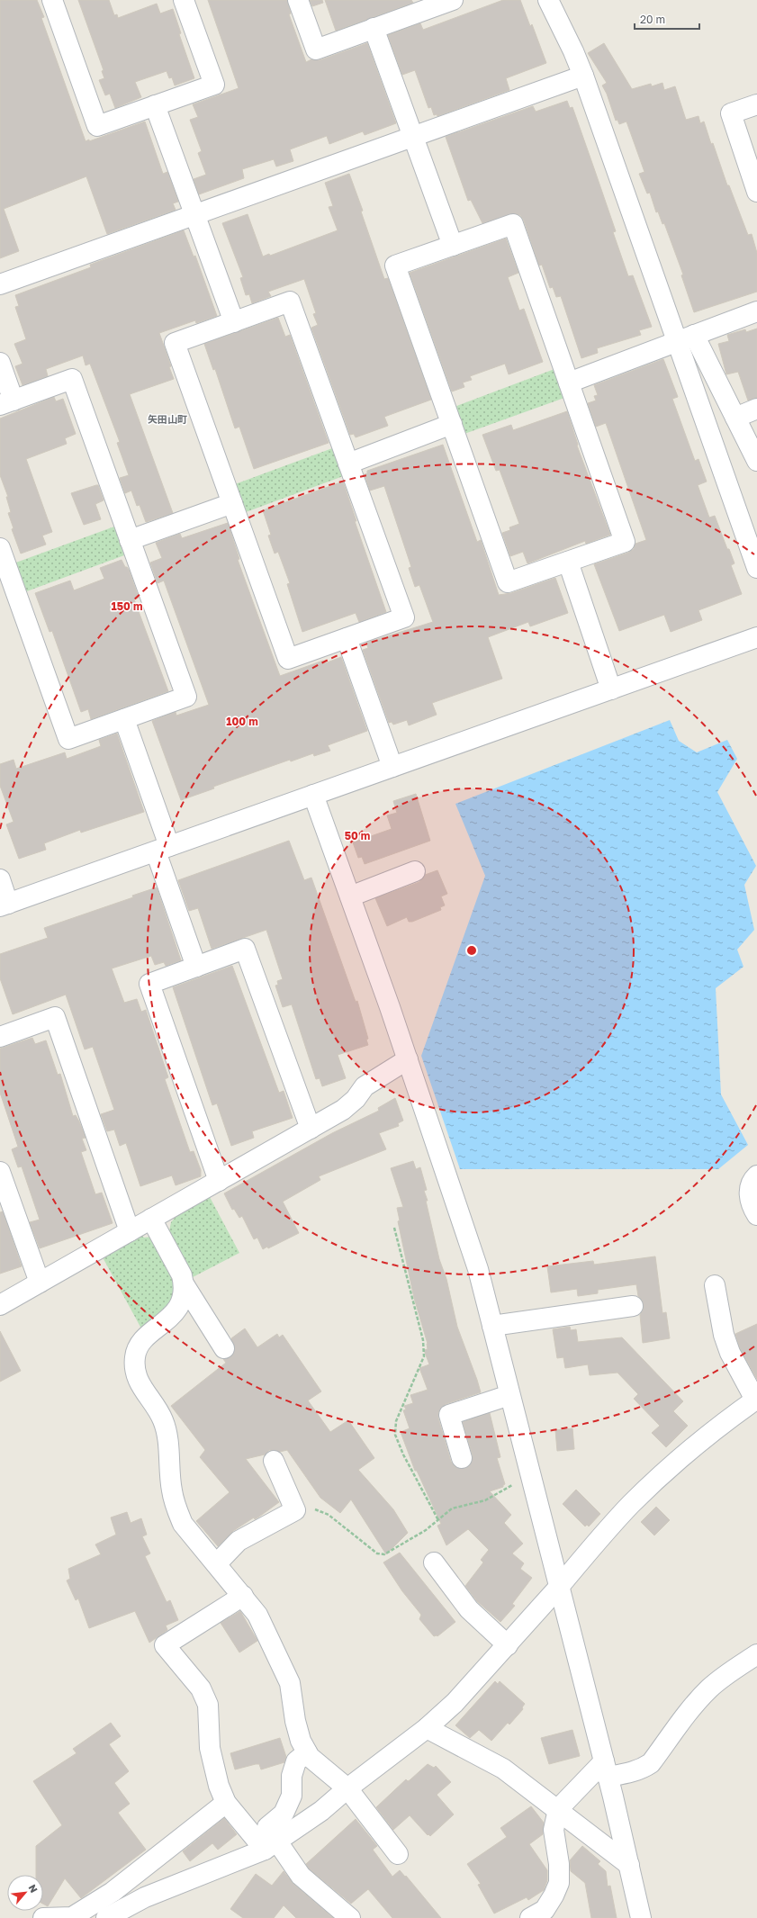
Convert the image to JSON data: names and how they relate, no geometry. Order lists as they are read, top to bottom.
{
  "districts": ["矢田山町"],
  "scale_bar": "20 m",
  "north": "top right",
  "rings": ["150 m", "100 m", "50 m"]
}
